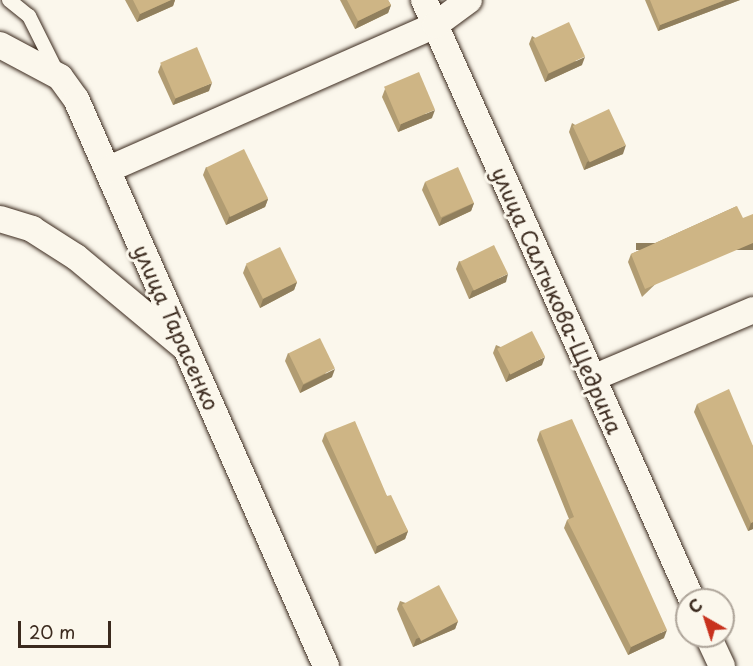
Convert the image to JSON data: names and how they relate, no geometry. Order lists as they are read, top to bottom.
{
  "streets": {
    "street": ["улица Салтыкова-Щедрина", "улица Тарасенко"]
  },
  "scale_bar": "20 m",
  "north": "top left"
}
